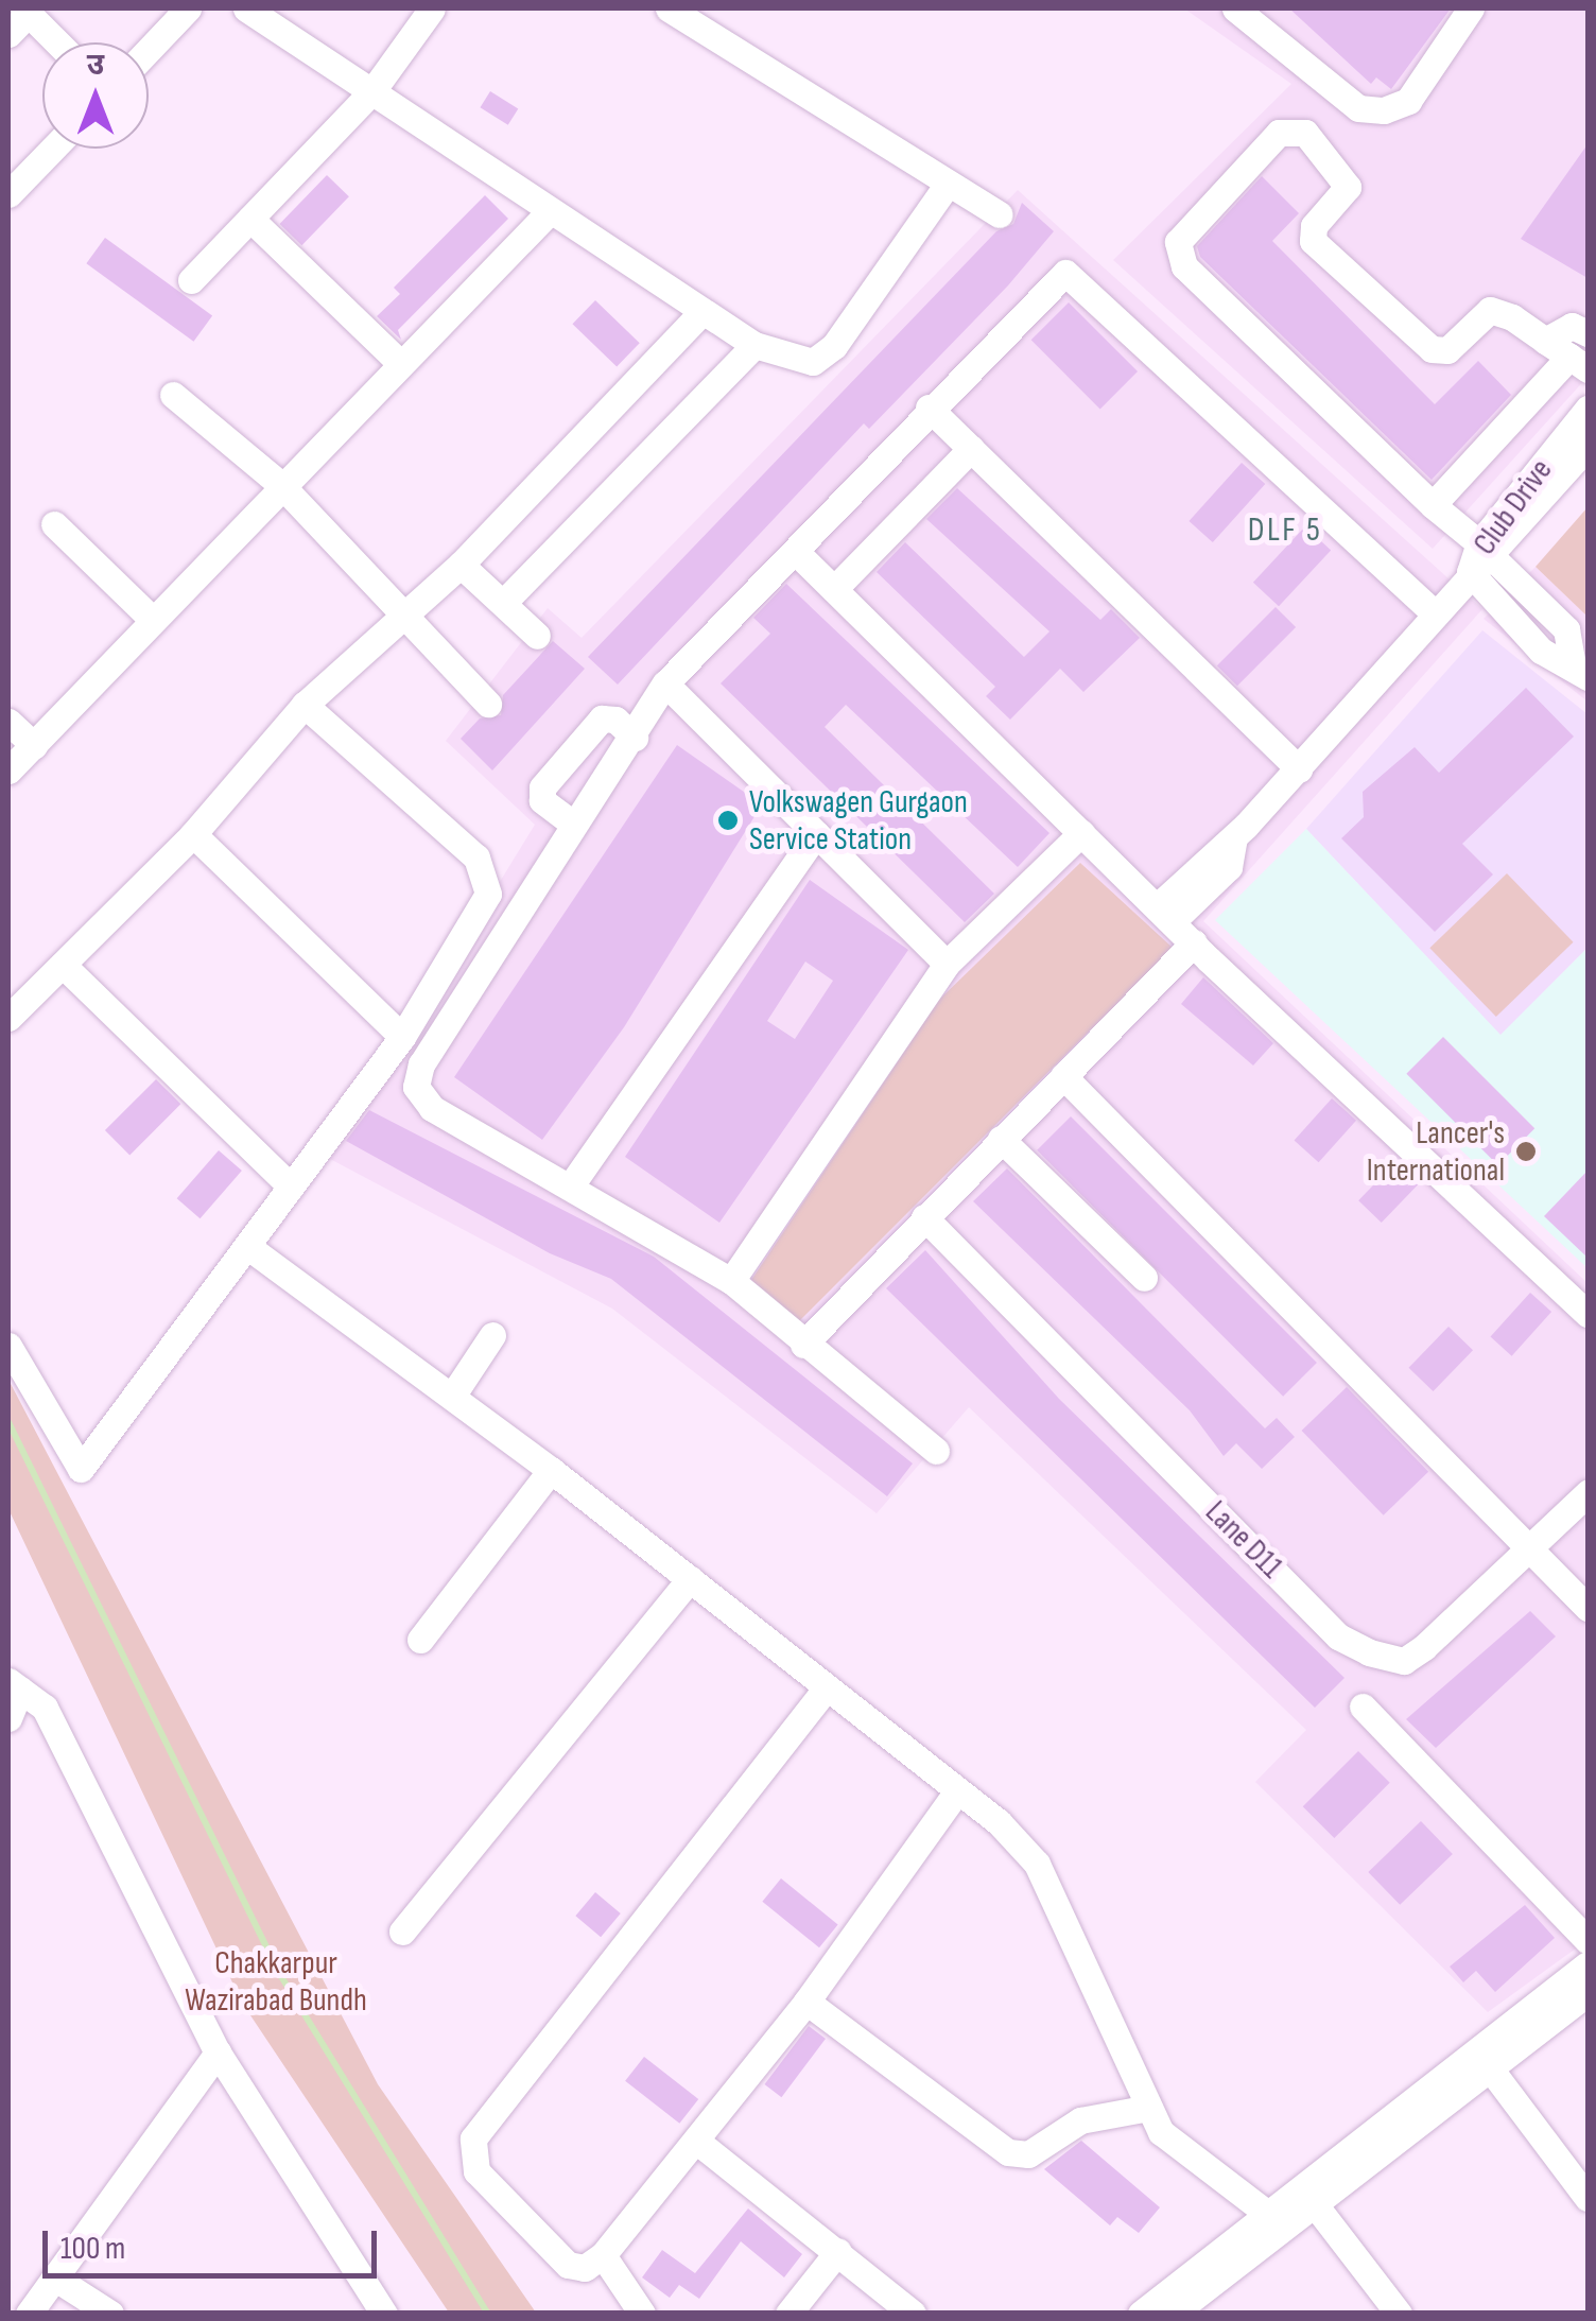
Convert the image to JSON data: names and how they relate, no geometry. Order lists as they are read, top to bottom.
{
  "streets": {
    "street": ["Club Drive", "Lane D11"]
  },
  "districts": ["DLF 5"],
  "parks": ["Chakkarpur Wazirabad Bundh"],
  "places": ["Volkswagen Gurgaon Service Station", "Lancer's International"],
  "scale_bar": "100 m",
  "north": "top"
}
